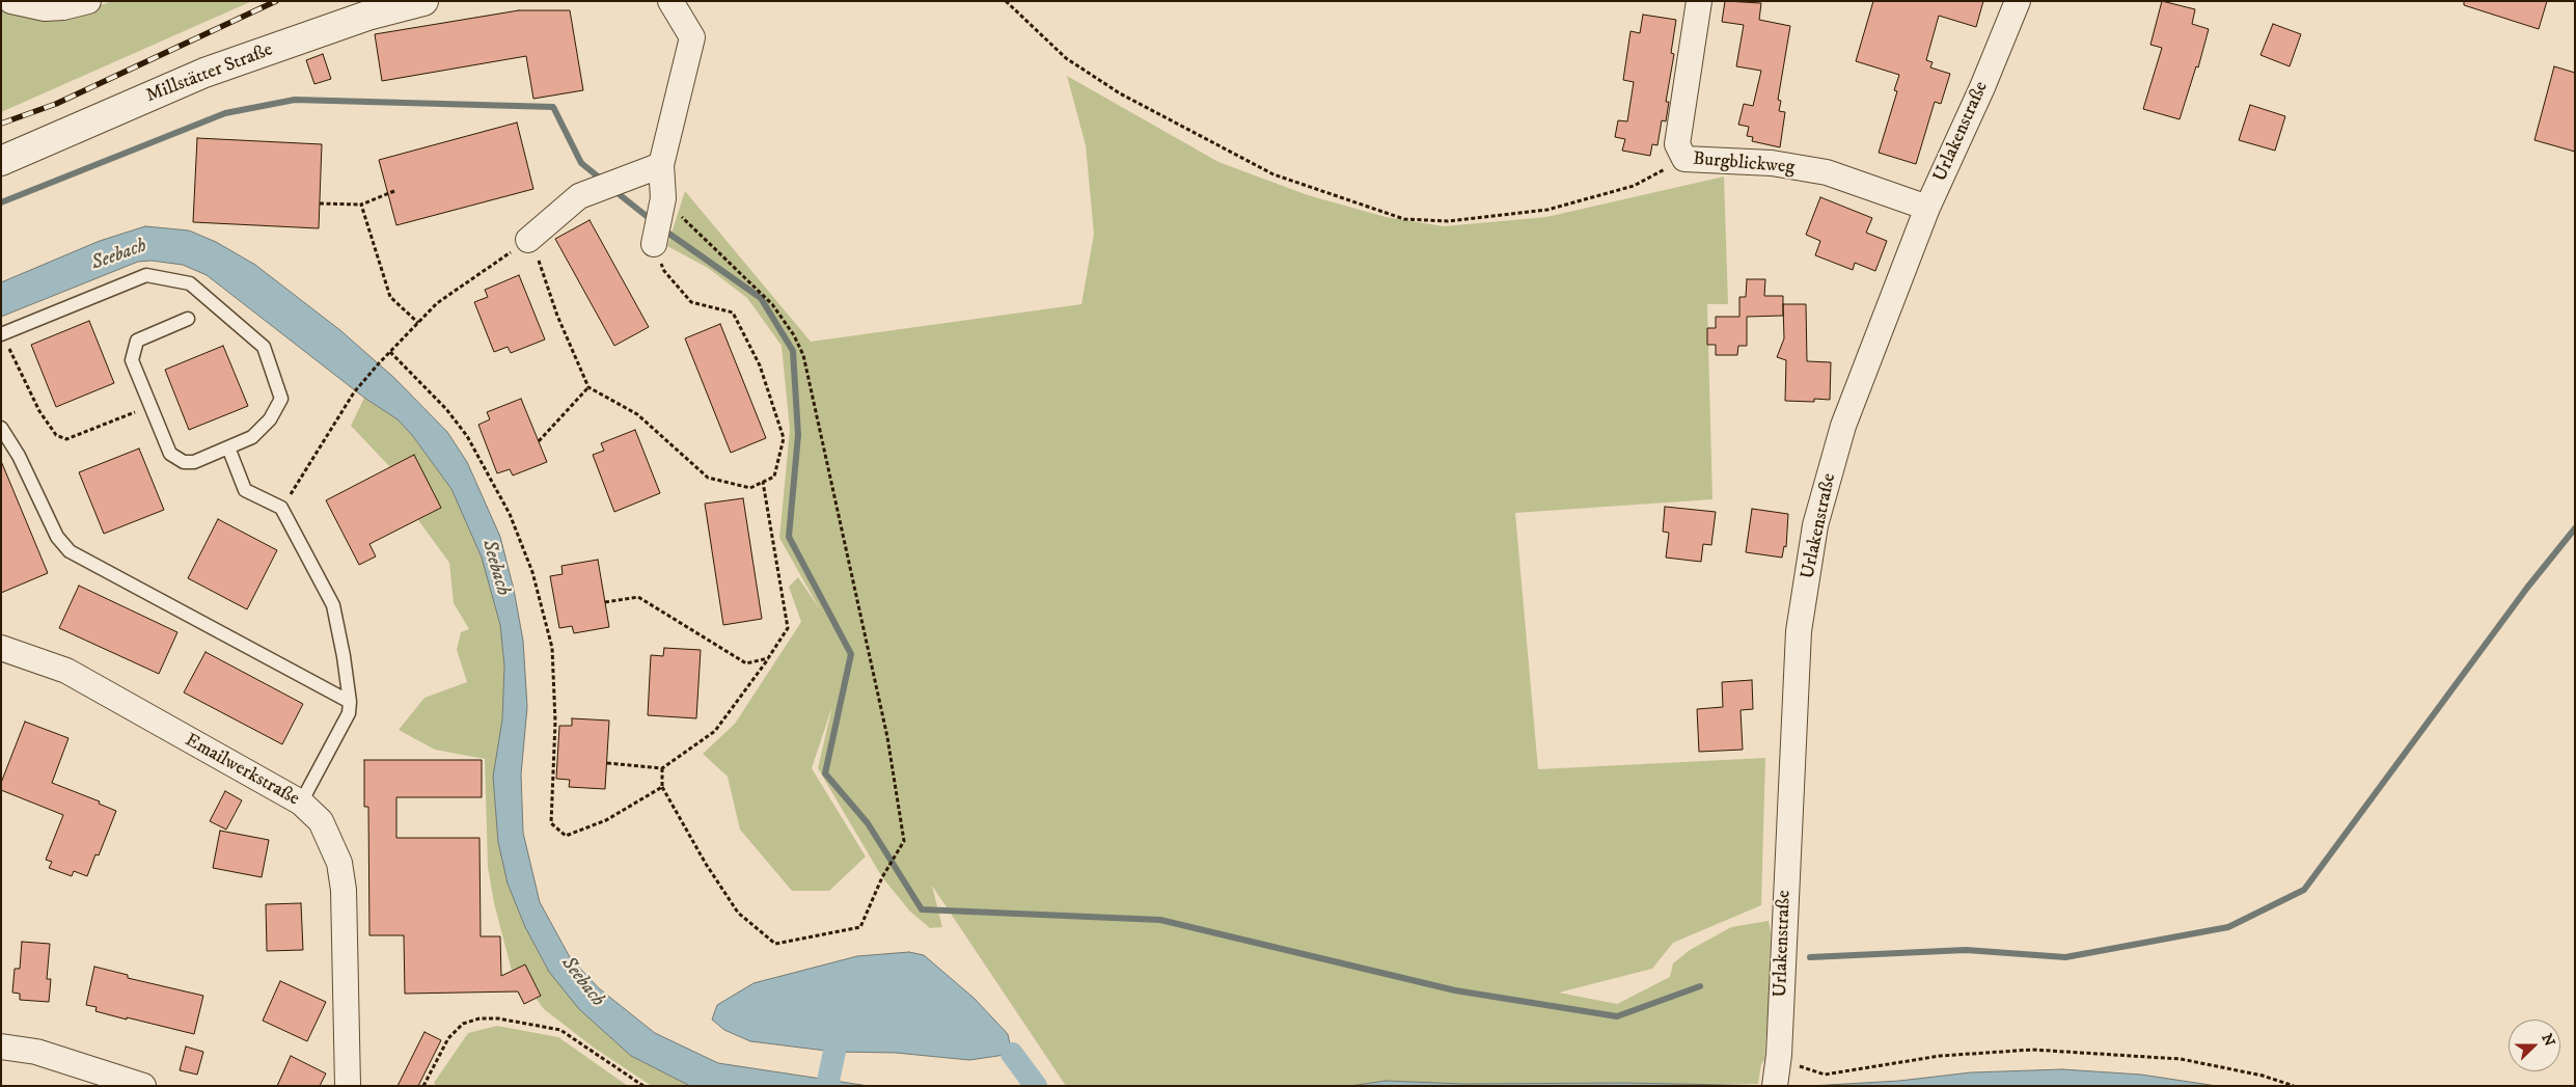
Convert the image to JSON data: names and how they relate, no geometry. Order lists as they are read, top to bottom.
{
  "streets": {
    "street": [
      "Millstätter Straße",
      "Urlakenstraße",
      "Burgblickweg",
      "Emailwerkstraße"
    ]
  },
  "crossings": [
    ["Urlakenstraße", "Burgblickweg"]
  ],
  "water": ["Seebach"],
  "north": "right"
}
